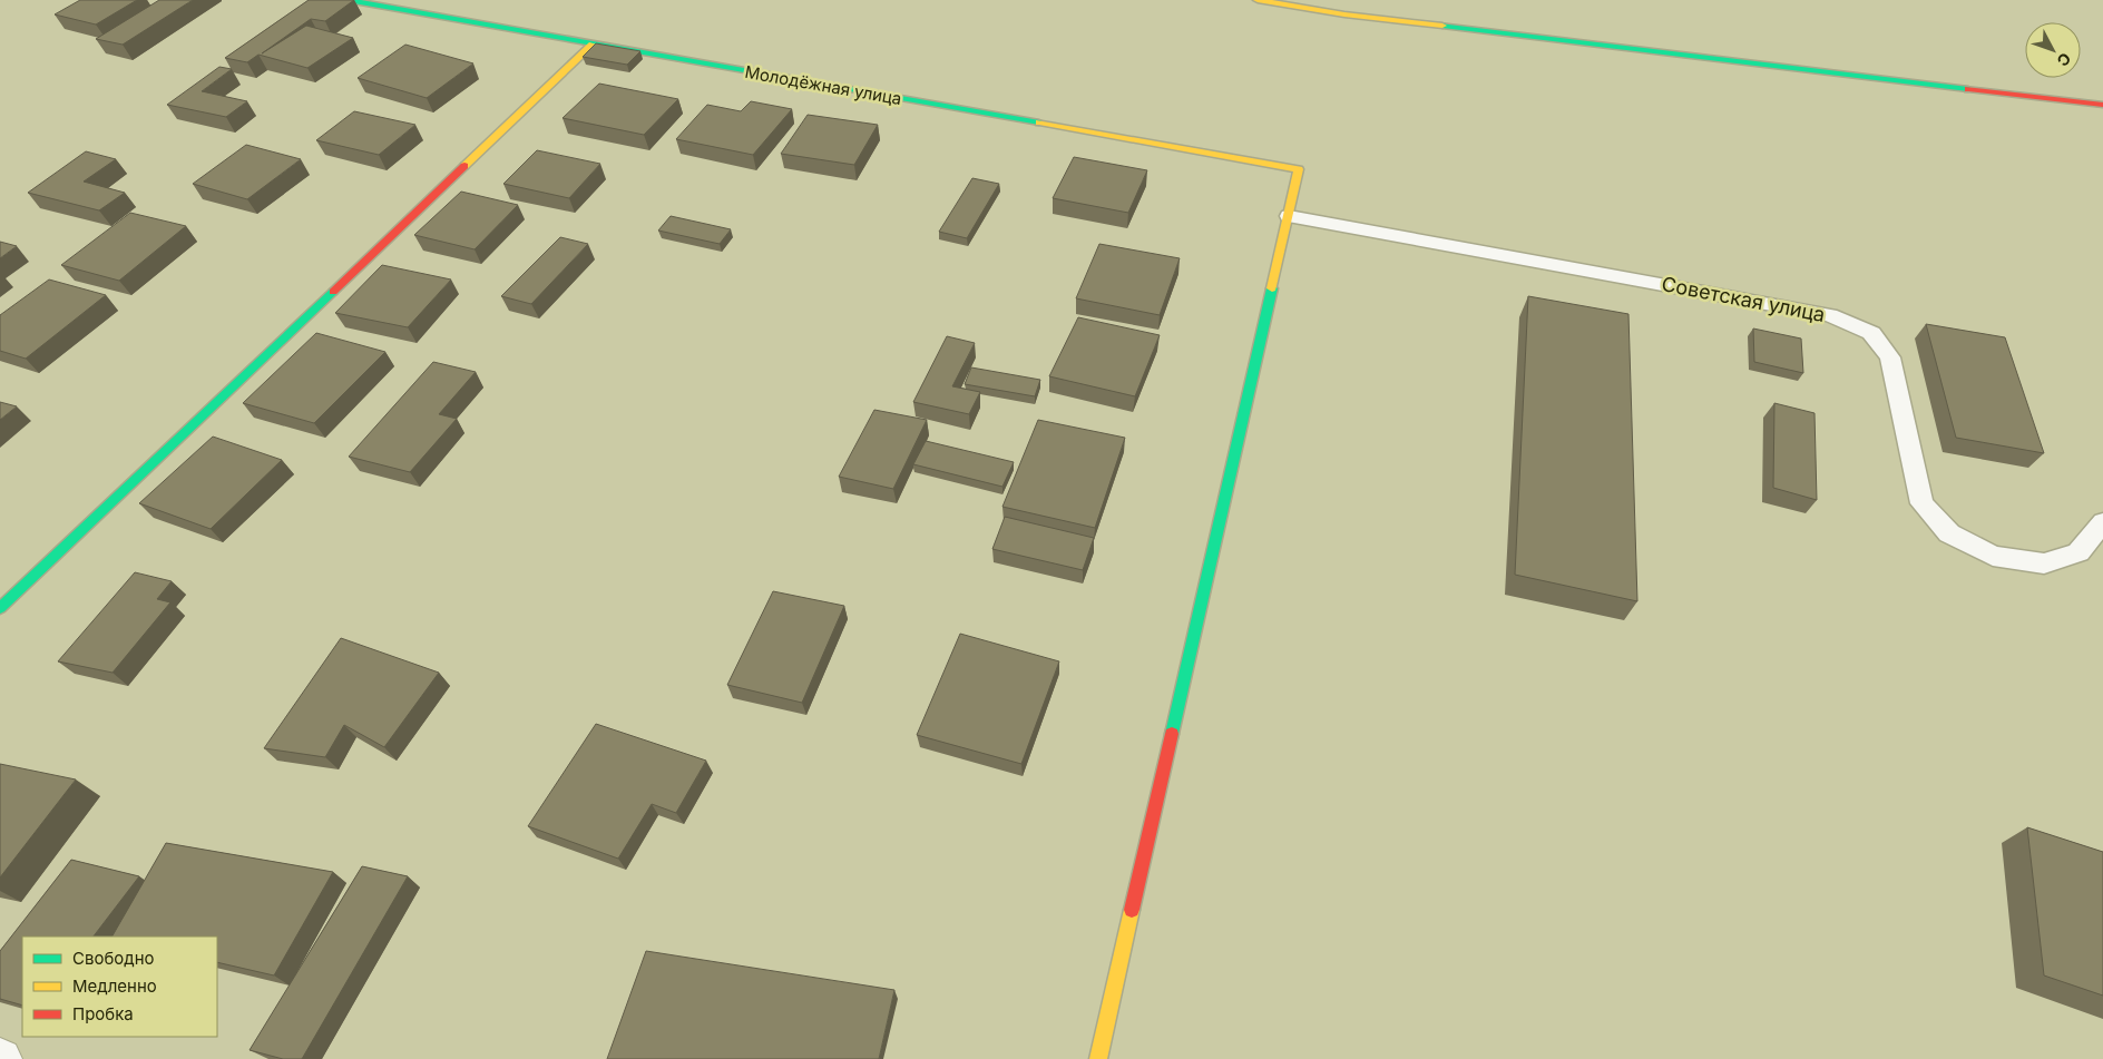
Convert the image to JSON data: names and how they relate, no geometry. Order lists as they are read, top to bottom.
{
  "streets": {
    "main road": ["Молодёжная улица"],
    "lane": ["Советская улица"]
  },
  "crossings": [
    ["Молодёжная улица", "Советская улица"]
  ],
  "legend": ["Свободно", "Медленно", "Пробка"],
  "north": "bottom right"
}
